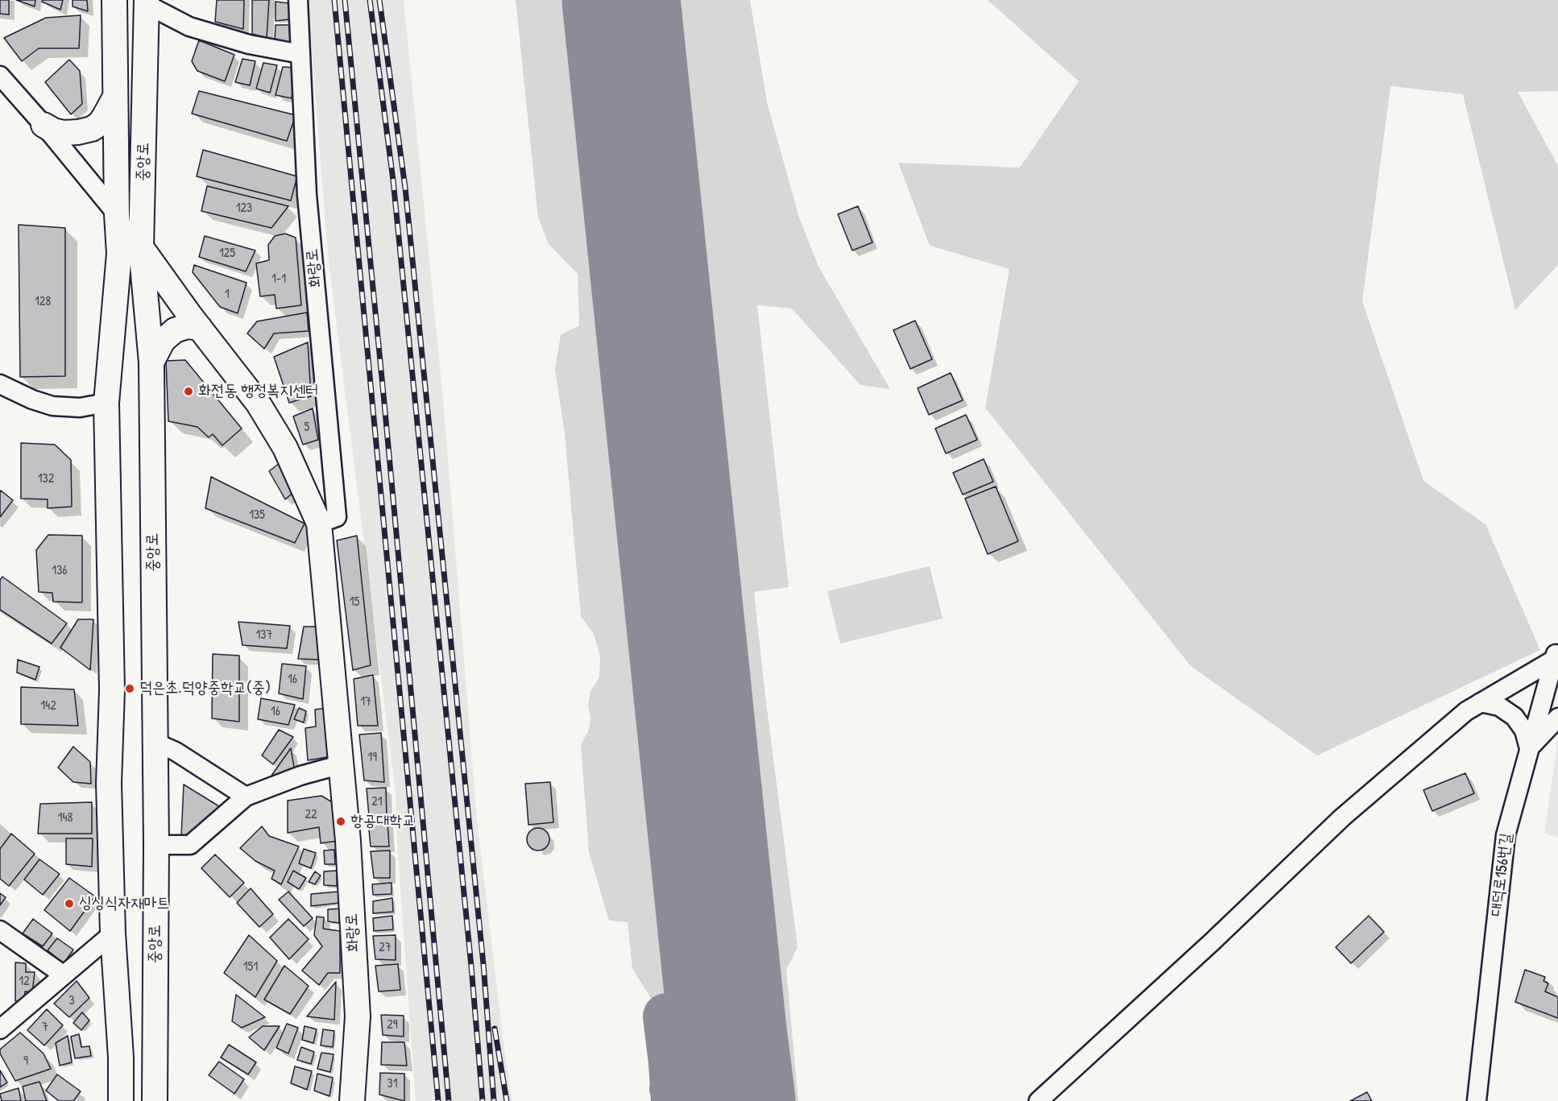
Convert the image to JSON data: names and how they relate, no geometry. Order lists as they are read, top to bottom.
{
  "streets": {
    "main road": ["중앙로", "화랑로"],
    "street": ["대덕로156번길"]
  },
  "crossings": [
    ["중앙로", "화랑로"]
  ],
  "places": [
    "화전동 행정복지센터",
    "덕은초.덕양중학교(중)",
    "항공대학교",
    "싱싱식자재마트"
  ],
  "house_numbers": [
    "123",
    "125",
    "1-1",
    "1",
    "128",
    "5",
    "132",
    "135",
    "136",
    "15",
    "137",
    "16",
    "17",
    "142",
    "16",
    "19",
    "21",
    "22",
    "148",
    "27",
    "151",
    "12",
    "3",
    "29",
    "7",
    "9",
    "31"
  ]
}
